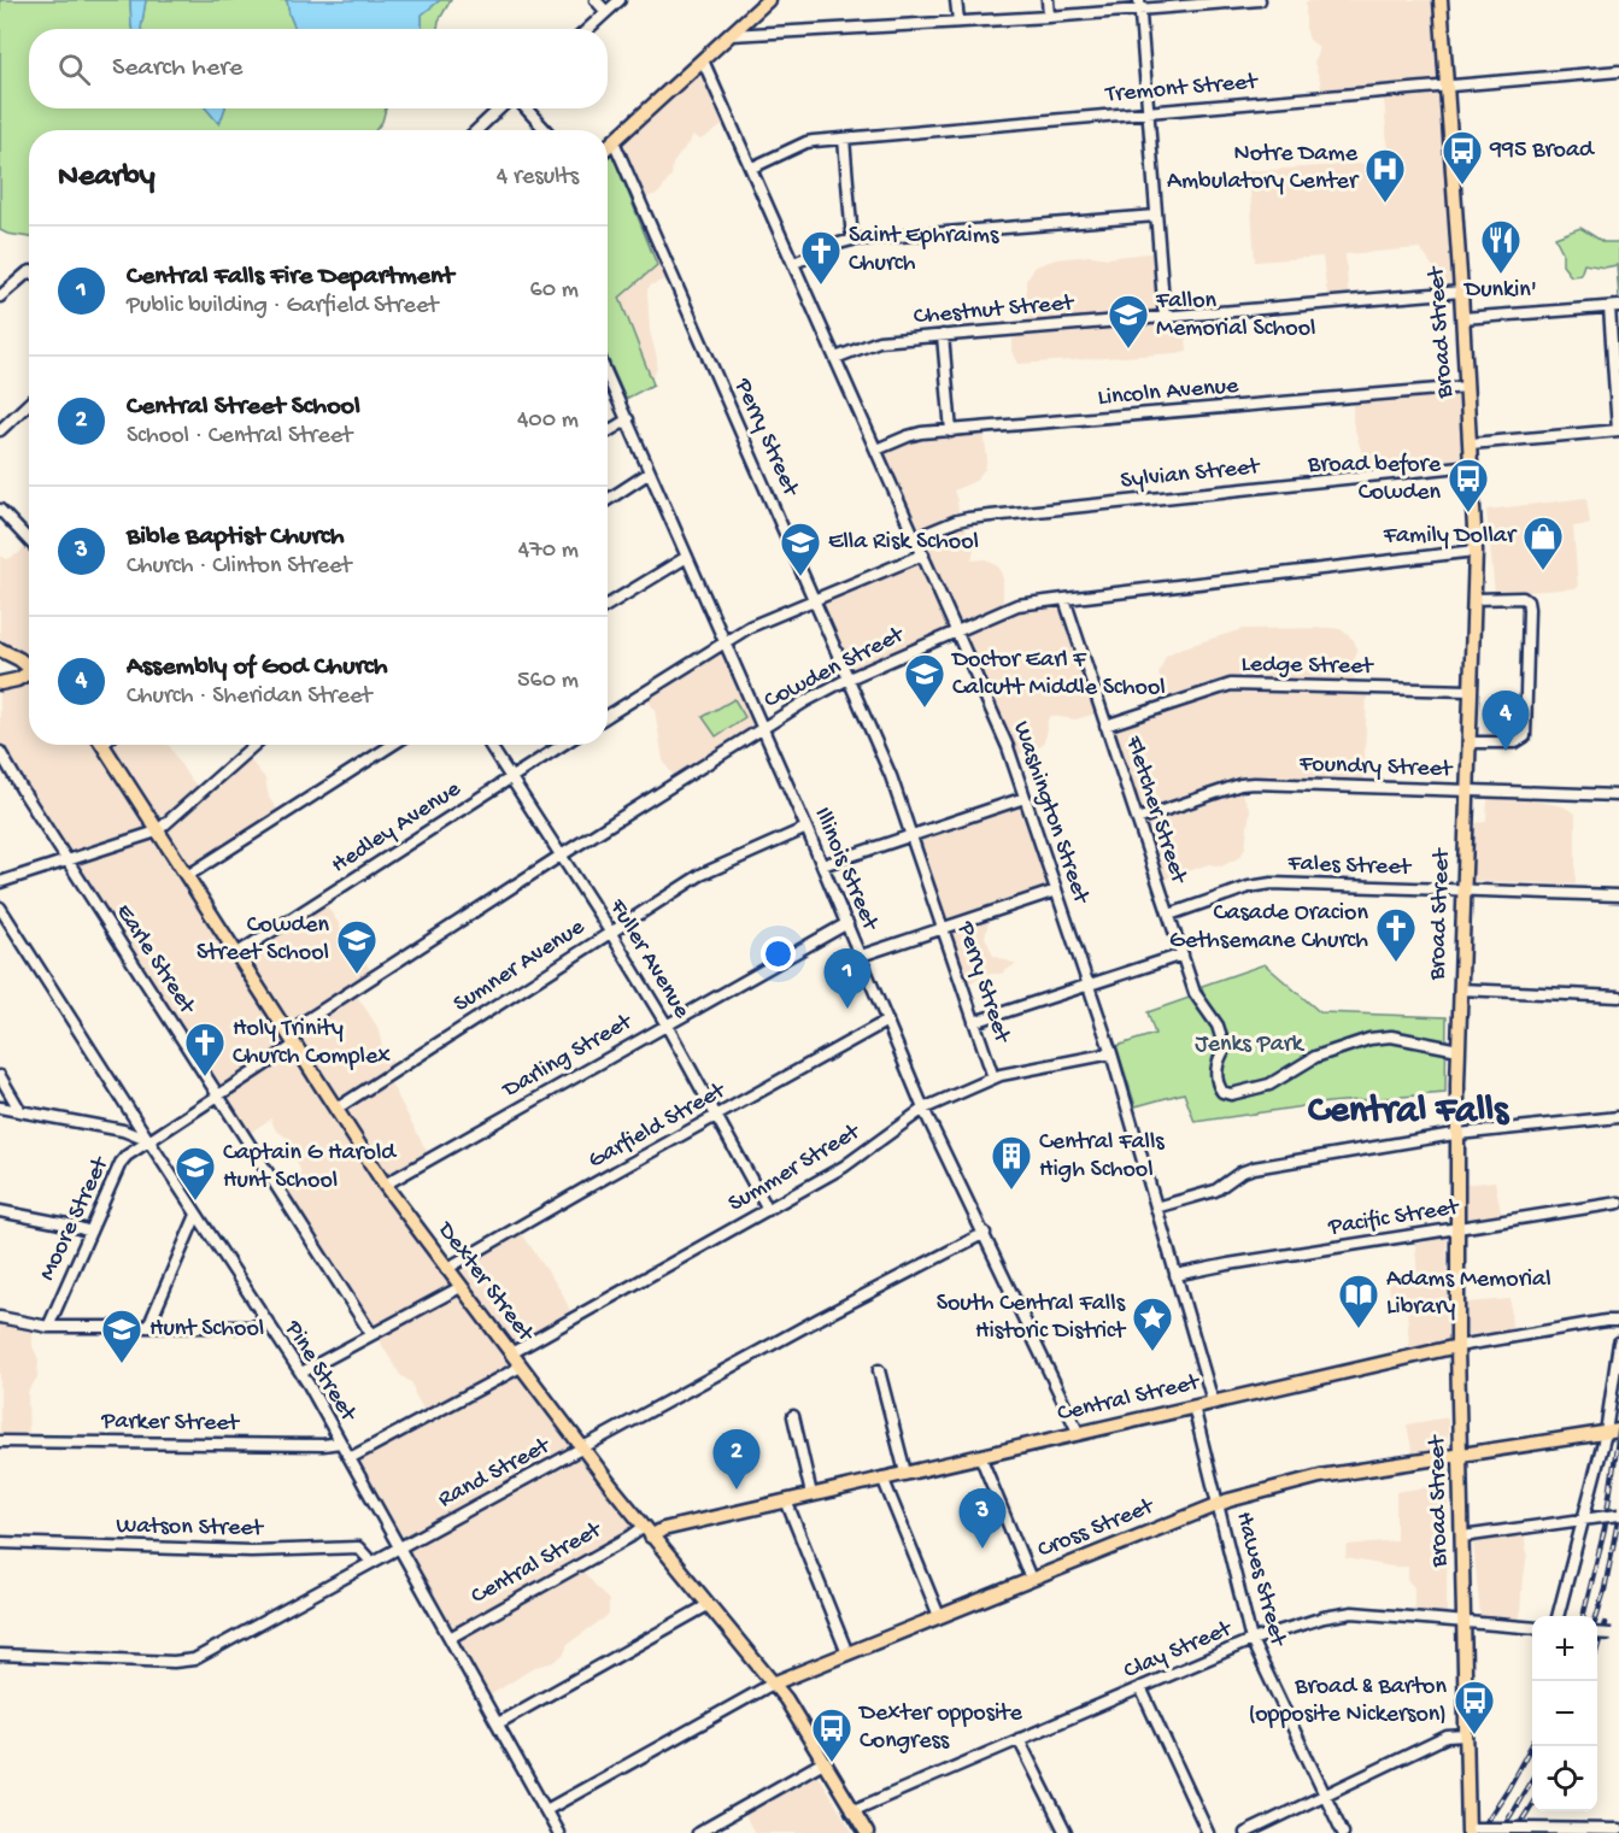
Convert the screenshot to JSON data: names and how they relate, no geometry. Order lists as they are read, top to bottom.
{
  "streets": {
    "main road": [
      "Broad Street",
      "Dexter Street",
      "Central Street",
      "Cross Street"
    ],
    "street": [
      "Tremont Street",
      "Chestnut Street",
      "Lincoln Avenue",
      "Perry Street",
      "Sylvian Street",
      "Ledge Street",
      "Cowden Street",
      "Foundry Street",
      "Fletcher Street",
      "Washington Street",
      "Hedley Avenue",
      "Fales Street",
      "Illinois Street",
      "Earle Street",
      "Fuller Avenue",
      "Sumner Avenue",
      "Darling Street",
      "Garfield Street",
      "Summer Street",
      "Pacific Street",
      "Moore Street",
      "Pine Street",
      "Parker Street",
      "Rand Street",
      "Watson Street",
      "Hawes Street",
      "Clay Street"
    ]
  },
  "crossings": [
    ["Tremont Street", "Broad Street"],
    ["Tremont Street", "Washington Street"],
    ["Chestnut Street", "Broad Street"],
    ["Chestnut Street", "Washington Street"],
    ["Broad Street", "Lincoln Avenue"],
    ["Broad Street", "Sylvian Street"],
    ["Broad Street", "Ledge Street"],
    ["Broad Street", "Cowden Street"],
    ["Broad Street", "Foundry Street"],
    ["Broad Street", "Fletcher Street"],
    ["Broad Street", "Fales Street"],
    ["Broad Street", "Pacific Street"],
    ["Broad Street", "Central Street"],
    ["Broad Street", "Cross Street"],
    ["Broad Street", "Clay Street"],
    ["Lincoln Avenue", "Washington Street"],
    ["Perry Street", "Cowden Street"],
    ["Perry Street", "Summer Street"],
    ["Sylvian Street", "Washington Street"],
    ["Ledge Street", "Fletcher Street"],
    ["Cowden Street", "Fletcher Street"],
    ["Cowden Street", "Washington Street"],
    ["Cowden Street", "Illinois Street"],
    ["Cowden Street", "Fuller Avenue"],
    ["Cowden Street", "Dexter Street"],
    ["Foundry Street", "Fletcher Street"],
    ["Fletcher Street", "Fales Street"],
    ["Washington Street", "Summer Street"],
    ["Washington Street", "Pacific Street"],
    ["Washington Street", "Central Street"],
    ["Hedley Avenue", "Fuller Avenue"],
    ["Hedley Avenue", "Dexter Street"],
    ["Illinois Street", "Sumner Avenue"],
    ["Illinois Street", "Darling Street"],
    ["Illinois Street", "Garfield Street"],
    ["Illinois Street", "Summer Street"],
    ["Illinois Street", "Central Street"],
    ["Illinois Street", "Rand Street"],
    ["Earle Street", "Moore Street"],
    ["Fuller Avenue", "Sumner Avenue"],
    ["Fuller Avenue", "Darling Street"],
    ["Fuller Avenue", "Garfield Street"],
    ["Fuller Avenue", "Summer Street"],
    ["Sumner Avenue", "Dexter Street"],
    ["Darling Street", "Dexter Street"],
    ["Garfield Street", "Dexter Street"],
    ["Summer Street", "Dexter Street"],
    ["Moore Street", "Dexter Street"],
    ["Moore Street", "Pine Street"],
    ["Dexter Street", "Central Street"],
    ["Dexter Street", "Rand Street"],
    ["Dexter Street", "Cross Street"],
    ["Dexter Street", "Clay Street"],
    ["Pine Street", "Central Street"],
    ["Pine Street", "Parker Street"],
    ["Pine Street", "Rand Street"],
    ["Pine Street", "Cross Street"],
    ["Central Street", "Hawes Street"],
    ["Rand Street", "Watson Street"],
    ["Cross Street", "Hawes Street"],
    ["Hawes Street", "Clay Street"]
  ],
  "districts": ["Central Falls"],
  "parks": ["Jenks Park"],
  "places": {
    "bus stop": [
      "995 Broad",
      "Broad before Cowden",
      "Broad & Barton (opposite Nickerson)",
      "Dexter opposite Congress"
    ],
    "hospital": ["Notre Dame Ambulatory Center"],
    "restaurant": ["Dunkin'"],
    "church": ["Saint Ephraims Church", "Casade Oracion Gethsemane Church", "Holy Trinity Church Complex"],
    "school or university": [
      "Fallon Memorial School",
      "Ella Risk School",
      "Doctor Earl F Calcutt Middle School",
      "Cowden Street School",
      "Captain G Harold Hunt School",
      "Hunt School"
    ],
    "shop": ["Family Dollar"],
    "building": ["Central Falls High School"],
    "library": ["Adams Memorial Library"],
    "place": ["South Central Falls Historic District"]
  },
  "page": {
    "search": "Search here",
    "heading": ["Nearby", "4 results"],
    "list": [
      {
        "mark": "1",
        "name": "Central Falls Fire Department",
        "note": "Public building · Garfield Street",
        "value": "60 m"
      },
      {
        "mark": "2",
        "name": "Central Street School",
        "note": "School · Central Street",
        "value": "400 m"
      },
      {
        "mark": "3",
        "name": "Bible Baptist Church",
        "note": "Church · Clinton Street",
        "value": "470 m"
      },
      {
        "mark": "4",
        "name": "Assembly of God Church",
        "note": "Church · Sheridan Street",
        "value": "560 m"
      }
    ],
    "pins": [
      "4",
      "1",
      "2",
      "3"
    ],
    "map_buttons": ["+", "−"]
  }
}
